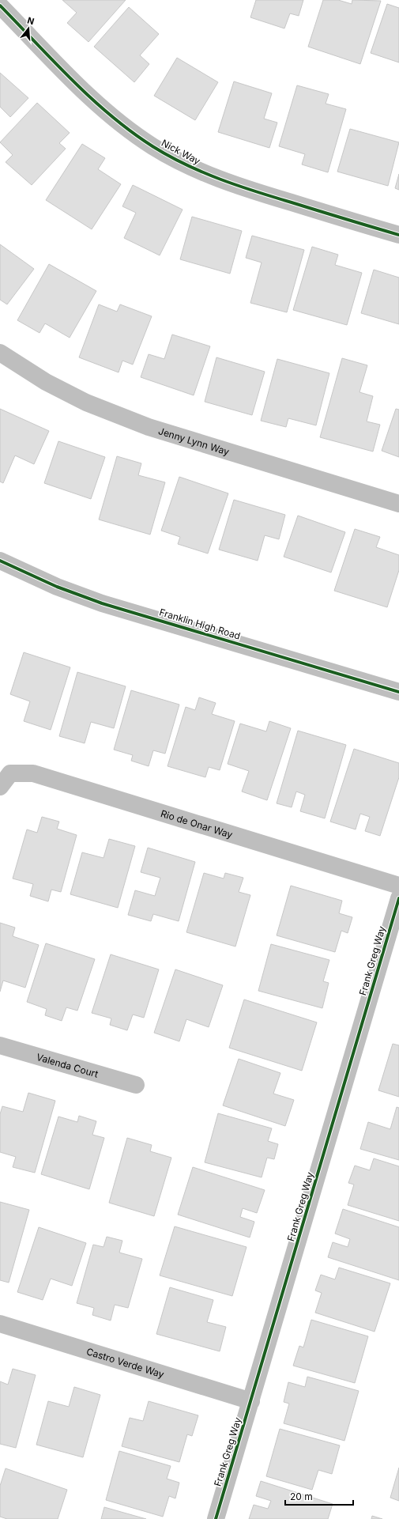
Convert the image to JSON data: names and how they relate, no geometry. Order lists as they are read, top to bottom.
{
  "streets": {
    "street": [
      "Nick Way",
      "Jenny Lynn Way",
      "Franklin High Road",
      "Rio de Onar Way",
      "Frank Greg Way",
      "Valenda Court",
      "Castro Verde Way"
    ]
  },
  "crossings": [
    ["Frank Greg Way", "Castro Verde Way"]
  ],
  "scale_bar": "20 m",
  "north": "top"
}
